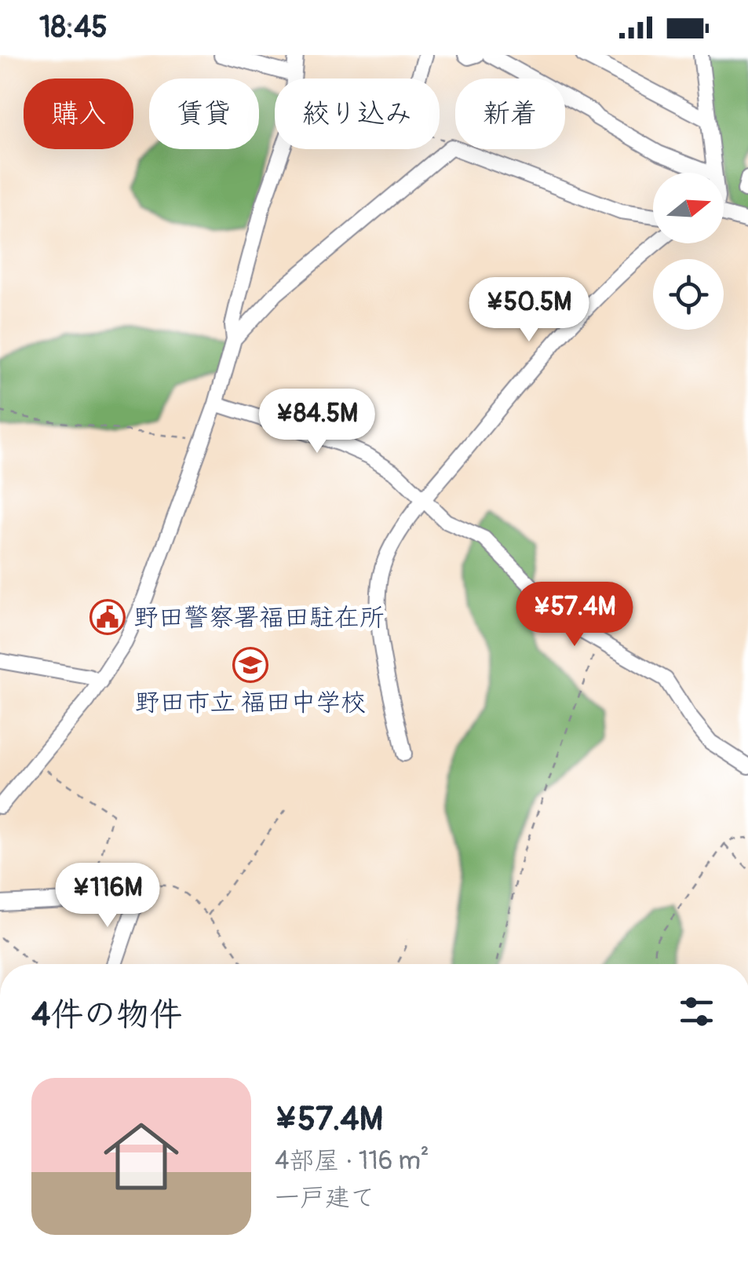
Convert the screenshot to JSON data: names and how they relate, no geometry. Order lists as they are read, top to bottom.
{
  "places": {
    "public building": ["野田警察署福田駐在所"],
    "school or university": ["野田市立 福田中学校"]
  },
  "north": "right",
  "page": {
    "status": "18:45",
    "chip": [
      "購入",
      "賃貸",
      "絞り込み",
      "新着"
    ],
    "price": [
      "¥50.5M",
      "¥84.5M",
      "¥57.4M",
      "¥116M"
    ],
    "heading": "4件の物件",
    "list": [
      {
        "name": "¥57.4M",
        "note": "4部屋 · 116 m² · 一戸建て"
      }
    ]
  }
}
